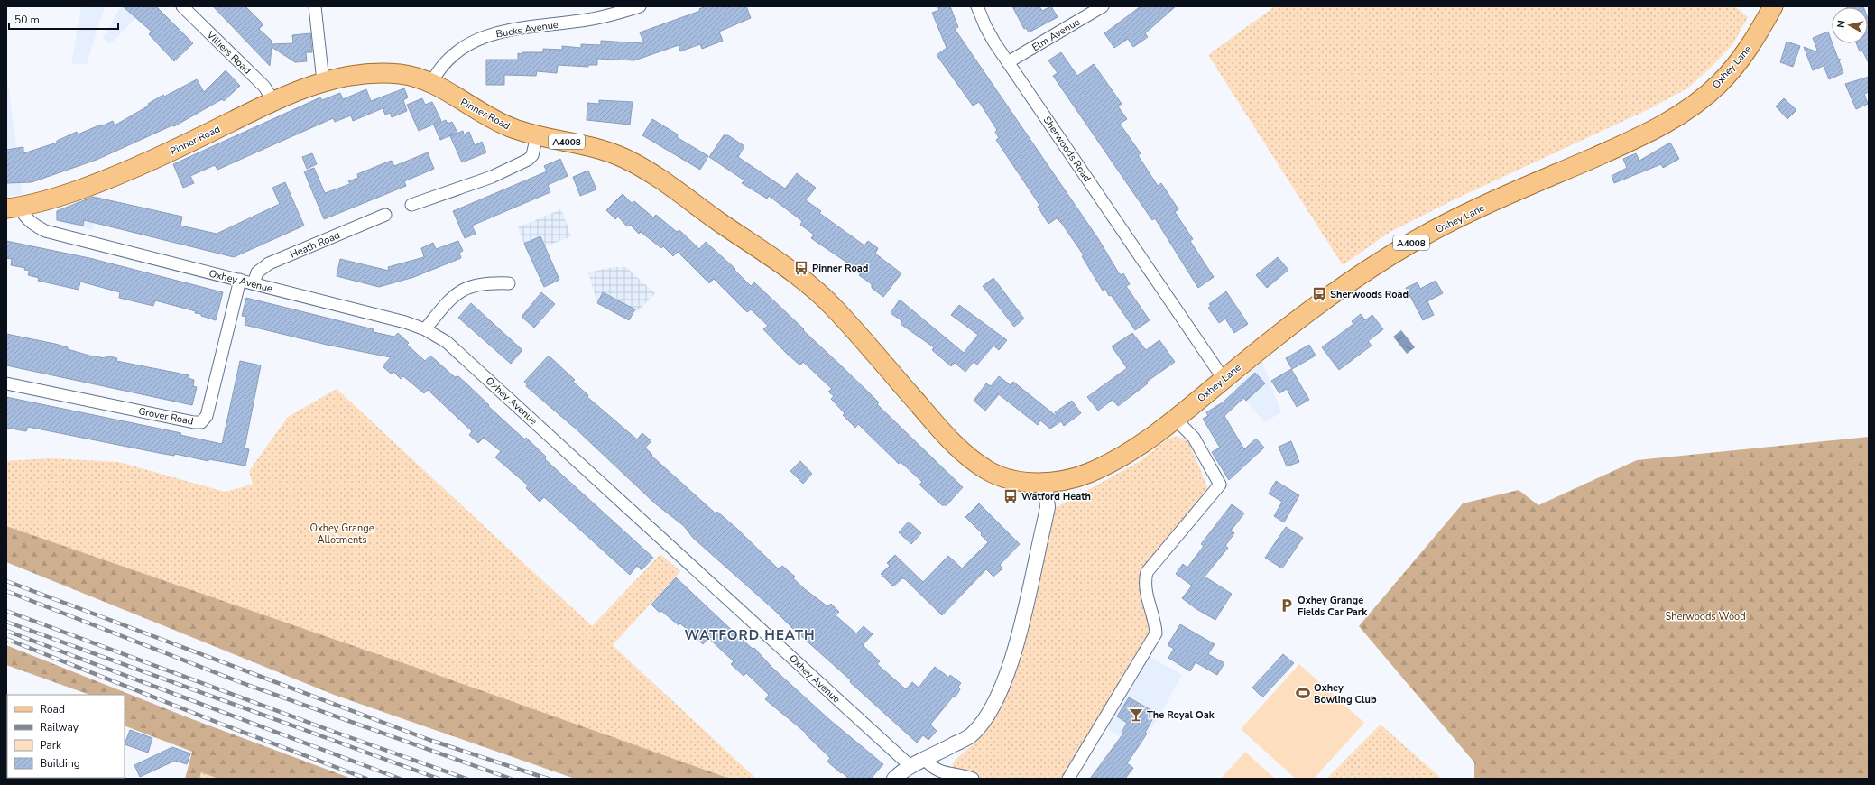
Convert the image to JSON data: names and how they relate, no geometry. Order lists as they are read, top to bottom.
{
  "streets": {
    "main road": ["Oxhey Lane", "Pinner Road", "A4008"],
    "street": [
      "Bucks Avenue",
      "Elm Avenue",
      "Villiers Road",
      "Sherwoods Road",
      "Heath Road",
      "Oxhey Avenue",
      "Grover Road"
    ]
  },
  "crossings": [
    ["Bucks Avenue", "Pinner Road"],
    ["Elm Avenue", "Sherwoods Road"],
    ["Villiers Road", "Pinner Road"],
    ["Oxhey Lane", "Pinner Road"],
    ["Oxhey Lane", "Sherwoods Road"],
    ["Pinner Road", "Oxhey Avenue"],
    ["Heath Road", "Oxhey Avenue"],
    ["Oxhey Avenue", "Grover Road"]
  ],
  "districts": ["WATFORD HEATH"],
  "parks": ["Oxhey Grange Allotments", "Sherwoods Wood"],
  "places": {
    "bus stop": ["Pinner Road", "Sherwoods Road", "Watford Heath"],
    "parking": ["Oxhey Grange Fields Car Park"],
    "sports": ["Oxhey Bowling Club"],
    "bar": ["The Royal Oak"]
  },
  "legend": [
    "Road",
    "Railway",
    "Park",
    "Building"
  ],
  "scale_bar": "50 m",
  "north": "left"
}
